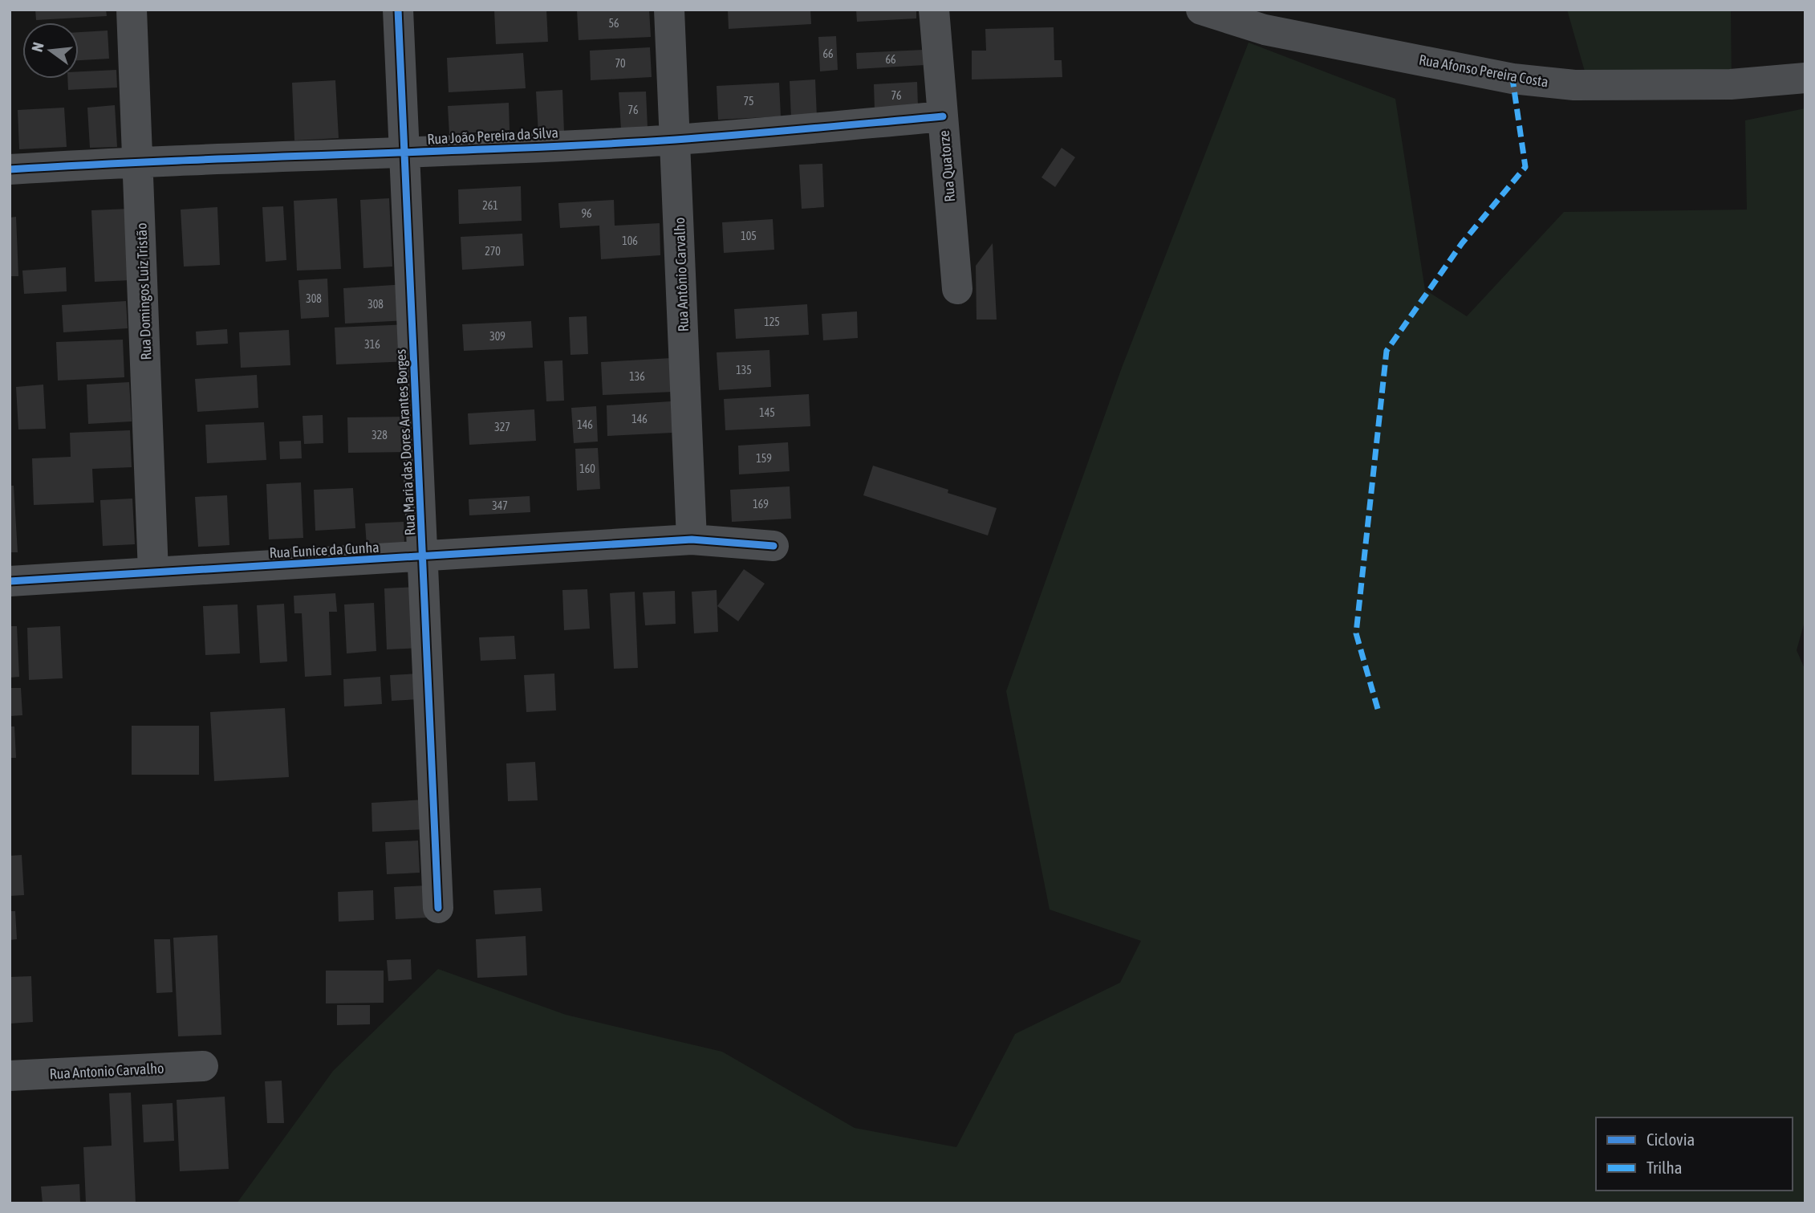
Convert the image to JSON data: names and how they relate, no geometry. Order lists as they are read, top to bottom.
{
  "streets": {
    "street": [
      "Rua Afonso Pereira Costa",
      "Rua João Pereira da Silva",
      "Rua Quatorze",
      "Rua Antônio Carvalho",
      "Rua Domingos Luiz Tristão",
      "Rua Maria das Dores Arantes Borges",
      "Rua Eunice da Cunha",
      "Rua Antonio Carvalho"
    ]
  },
  "crossings": [
    ["Rua João Pereira da Silva", "Rua Quatorze"],
    ["Rua João Pereira da Silva", "Rua Antônio Carvalho"],
    ["Rua João Pereira da Silva", "Rua Domingos Luiz Tristão"],
    ["Rua João Pereira da Silva", "Rua Maria das Dores Arantes Borges"],
    ["Rua Antônio Carvalho", "Rua Eunice da Cunha"],
    ["Rua Domingos Luiz Tristão", "Rua Eunice da Cunha"],
    ["Rua Maria das Dores Arantes Borges", "Rua Eunice da Cunha"]
  ],
  "house_numbers": [
    "56",
    "66",
    "66",
    "70",
    "76",
    "75",
    "76",
    "261",
    "96",
    "105",
    "106",
    "270",
    "308",
    "308",
    "125",
    "309",
    "316",
    "135",
    "136",
    "145",
    "146",
    "146",
    "327",
    "328",
    "159",
    "160",
    "169",
    "347"
  ],
  "legend": ["Ciclovia", "Trilha"],
  "north": "left"
}
